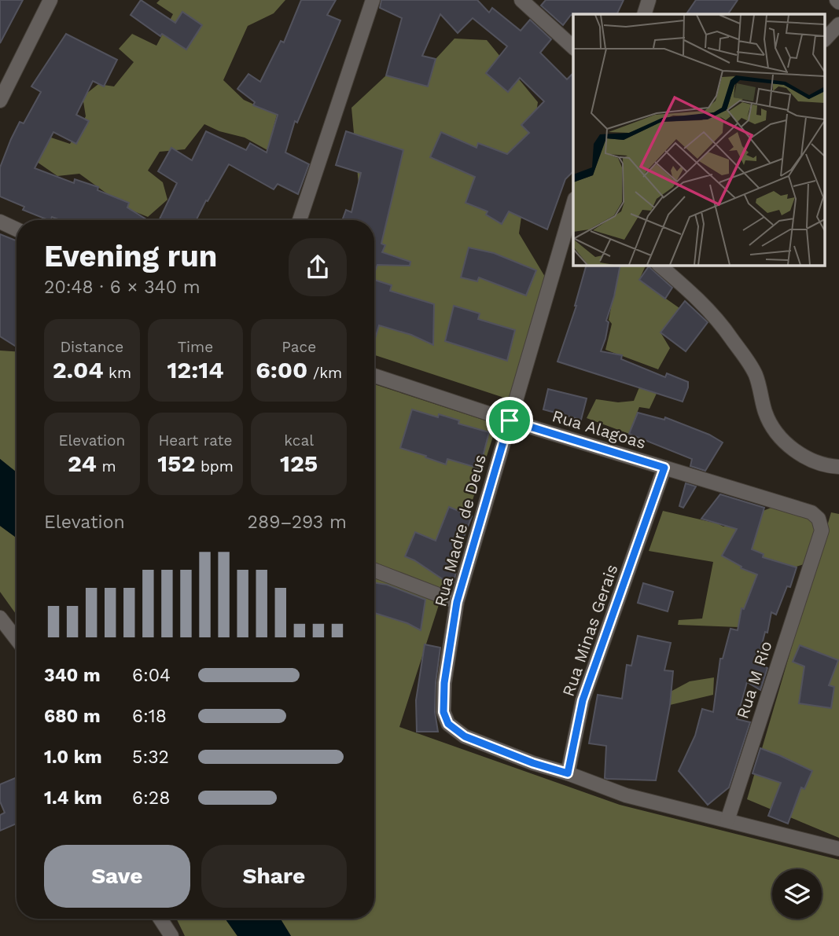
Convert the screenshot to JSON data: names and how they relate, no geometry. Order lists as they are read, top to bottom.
{
  "streets": {
    "street": [
      "Rua Alagoas",
      "Rua Madre de Deus",
      "Rua Minas Gerais",
      "Rua M Rio"
    ]
  },
  "crossings": [
    ["Rua Alagoas", "Rua Madre de Deus"],
    ["Rua Alagoas", "Rua Minas Gerais"],
    ["Rua Alagoas", "Rua M Rio"],
    ["Rua Madre de Deus", "Rua Minas Gerais"]
  ],
  "page": {
    "heading": ["Evening run", "20:48 · 6 × 340 m"],
    "stats": [
      ["Distance", "2.04 km"],
      ["Time", "12:14"],
      ["Pace", "6:00 /km"],
      ["Elevation", "24 m"],
      ["Heart rate", "152 bpm"],
      ["kcal", "125"]
    ],
    "chart": ["Elevation", "289–293 m"],
    "list": [
      {
        "name": "340 m",
        "note": "6:04"
      },
      {
        "name": "680 m",
        "note": "6:18"
      },
      {
        "name": "1.0 km",
        "note": "5:32"
      },
      {
        "name": "1.4 km",
        "note": "6:28"
      }
    ],
    "buttons": ["Save", "Share"]
  }
}
